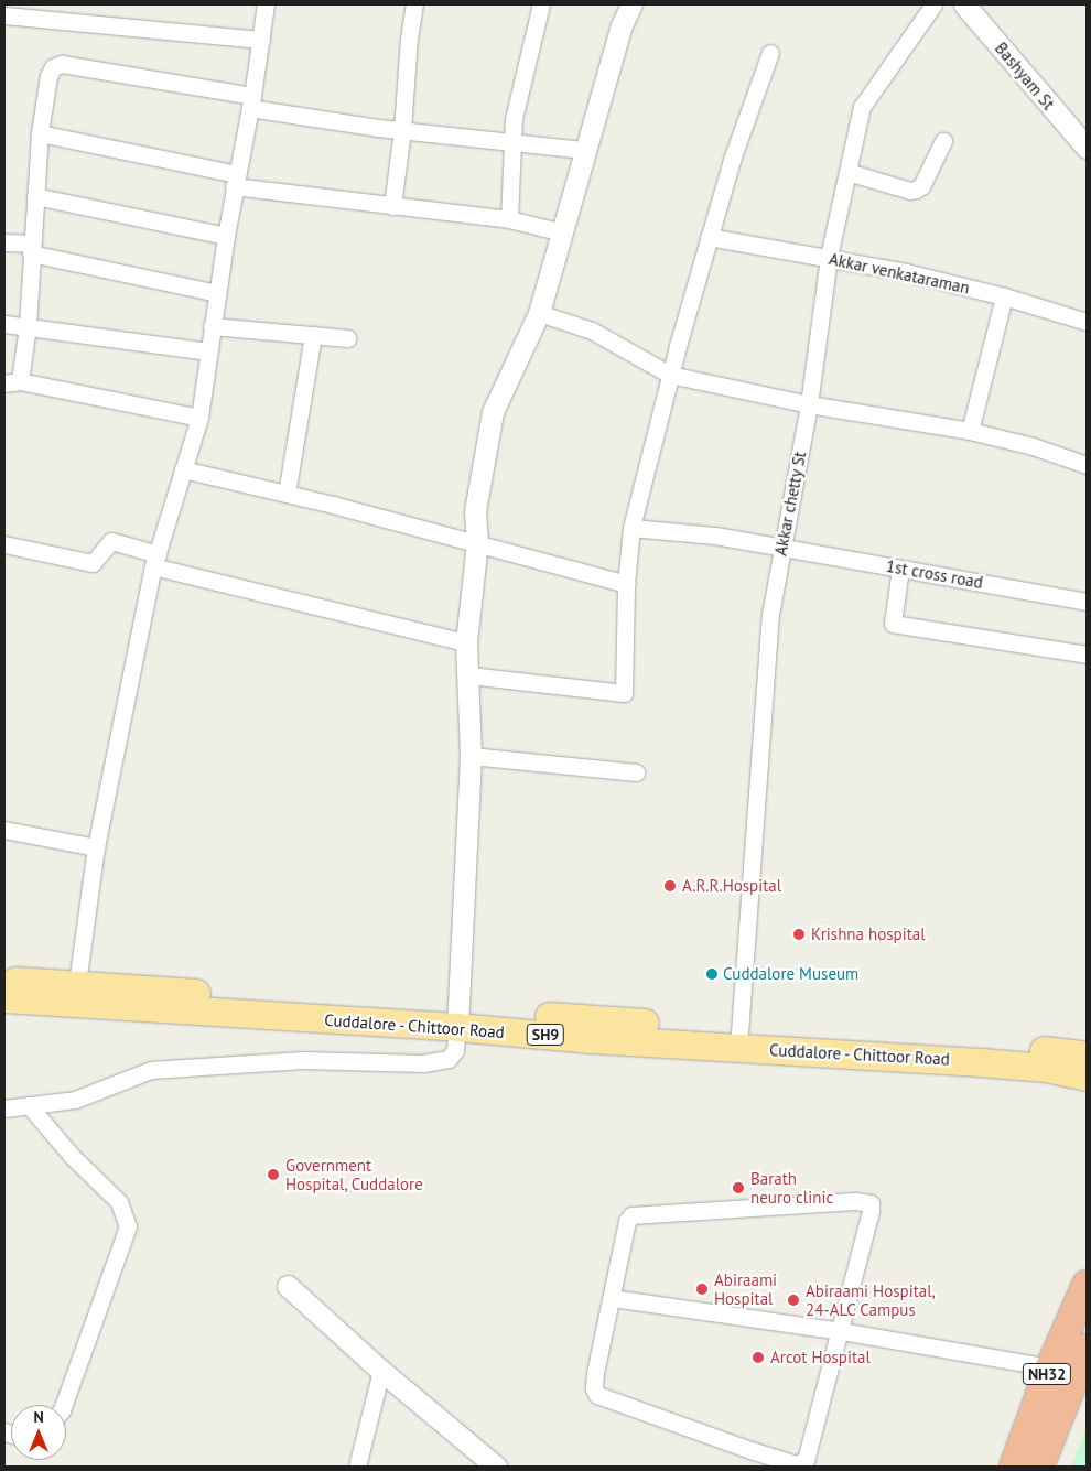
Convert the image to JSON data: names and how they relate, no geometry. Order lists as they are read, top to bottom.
{
  "streets": {
    "highway": ["NH32"],
    "main road": ["Cuddalore - Chittoor Road", "SH9"],
    "street": [
      "Bashyam St",
      "Akkar venkataraman",
      "Akkar chetty St",
      "1st cross road"
    ]
  },
  "crossings": [
    ["Akkar venkataraman", "Akkar chetty St"],
    ["Akkar chetty St", "1st cross road"],
    ["Akkar chetty St", "Cuddalore - Chittoor Road"]
  ],
  "places": [
    "A.R.R.Hospital",
    "Krishna hospital",
    "Cuddalore Museum",
    "Government Hospital, Cuddalore",
    "Barath neuro clinic",
    "Abiraami Hospital",
    "Abiraami Hospital, 24-ALC Campus",
    "Arcot Hospital"
  ],
  "north": "top"
}
